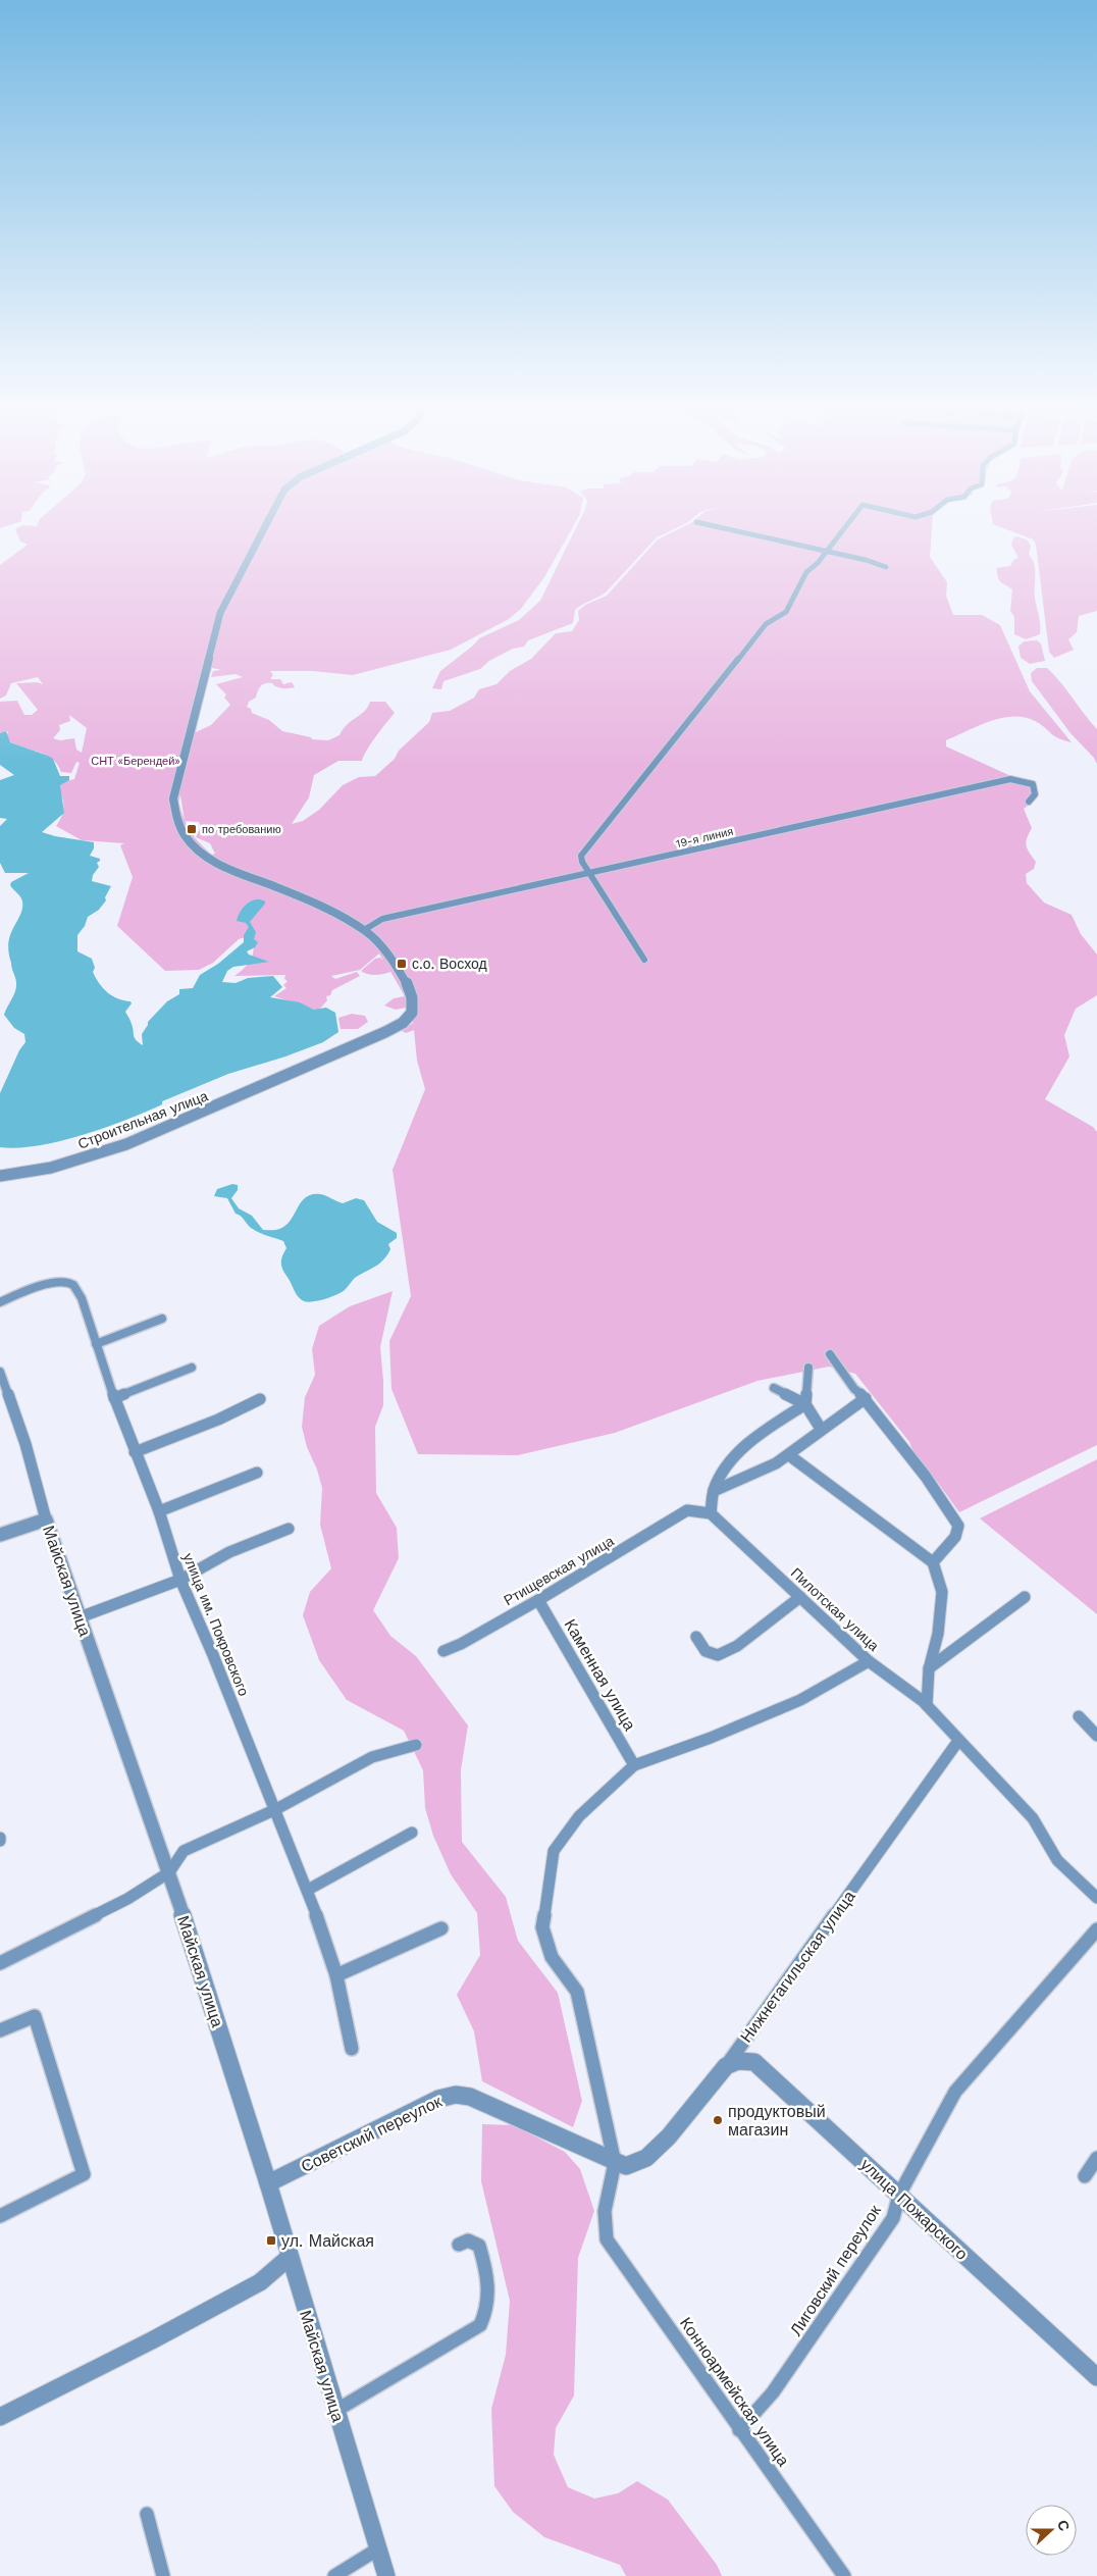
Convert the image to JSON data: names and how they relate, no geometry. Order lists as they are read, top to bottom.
{
  "streets": {
    "street": [
      "19-я линия",
      "Строительная улица",
      "Ртищевская улица",
      "Майская улица",
      "Пилотская улица",
      "улица им. Покровского",
      "Каменная улица",
      "Нижнетагильская улица",
      "Советский переулок",
      "улица Пожарского",
      "Лиговский переулок",
      "Конноармейская улица"
    ]
  },
  "crossings": [
    ["19-я линия", "Строительная улица"],
    ["Ртищевская улица", "Пилотская улица"],
    ["Ртищевская улица", "Каменная улица"],
    ["Майская улица", "Советский переулок"],
    ["Пилотская улица", "Нижнетагильская улица"],
    ["Нижнетагильская улица", "Советский переулок"],
    ["Нижнетагильская улица", "улица Пожарского"],
    ["улица Пожарского", "Лиговский переулок"],
    ["Лиговский переулок", "Конноармейская улица"]
  ],
  "parks": ["СНТ «Берендей»"],
  "places": {
    "transit": ["по требованию", "с.о. Восход", "ул. Майская"],
    "other": ["продуктовый магазин"]
  },
  "north": "right"
}
